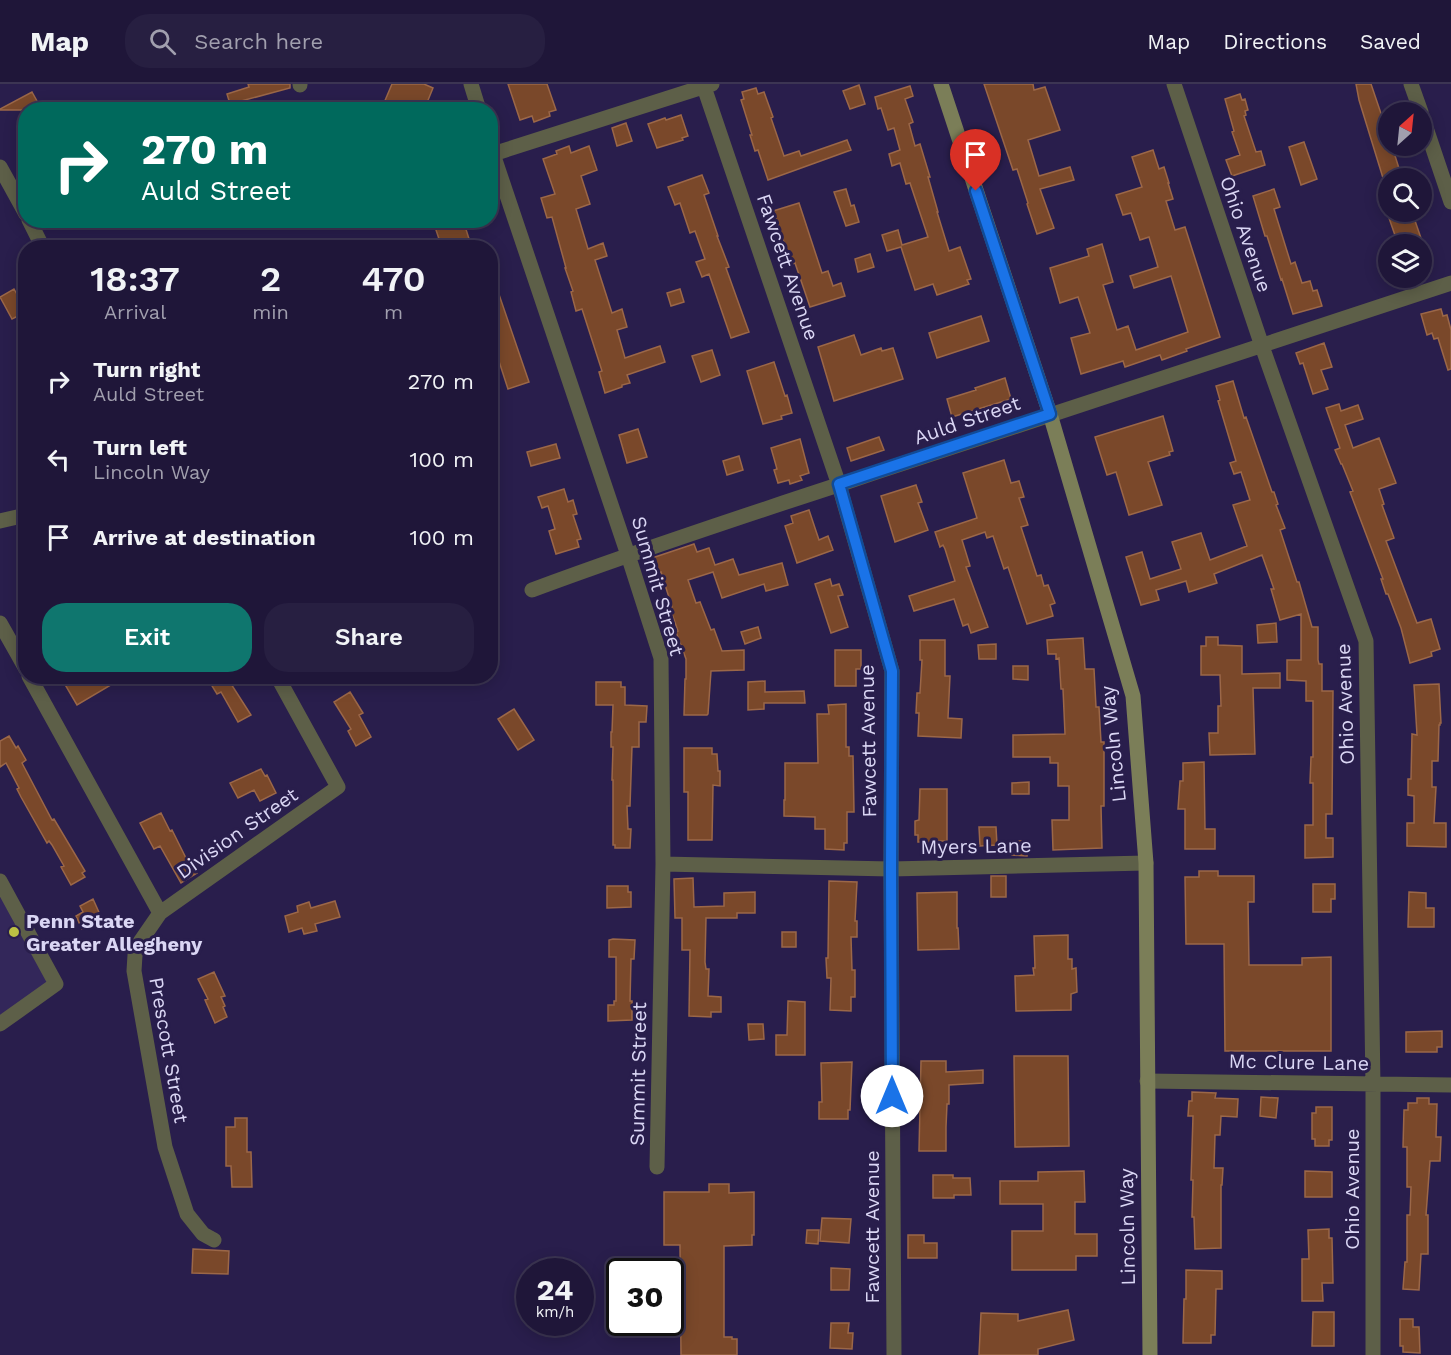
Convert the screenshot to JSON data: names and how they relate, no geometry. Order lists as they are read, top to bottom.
{
  "streets": {
    "main road": ["Lincoln Way"],
    "street": [
      "Ohio Avenue",
      "Fawcett Avenue",
      "Auld Street",
      "Summit Street",
      "Division Street",
      "Myers Lane",
      "Prescott Street",
      "Mc Clure Lane"
    ]
  },
  "crossings": [
    ["Ohio Avenue", "Auld Street"],
    ["Ohio Avenue", "Mc Clure Lane"],
    ["Fawcett Avenue", "Auld Street"],
    ["Fawcett Avenue", "Myers Lane"],
    ["Auld Street", "Summit Street"],
    ["Auld Street", "Lincoln Way"],
    ["Summit Street", "Myers Lane"],
    ["Lincoln Way", "Myers Lane"],
    ["Lincoln Way", "Mc Clure Lane"],
    ["Division Street", "Prescott Street"]
  ],
  "places": ["Penn State Greater Allegheny"],
  "north": "top right",
  "page": {
    "header": "Map",
    "search": "Search here",
    "nav": ["Map", "Directions", "Saved"],
    "turn": ["270 m", "Auld Street"],
    "eta": [
      "18:37",
      "Arrival",
      "2",
      "min",
      "470",
      "m"
    ],
    "list": [
      {
        "name": "Turn right",
        "note": "Auld Street",
        "value": "270 m"
      },
      {
        "name": "Turn left",
        "note": "Lincoln Way",
        "value": "100 m"
      },
      {
        "name": "Arrive at destination",
        "value": "100 m"
      }
    ],
    "buttons": ["Exit", "Share"],
    "speed": "24 km/h",
    "limit": "30"
  }
}
